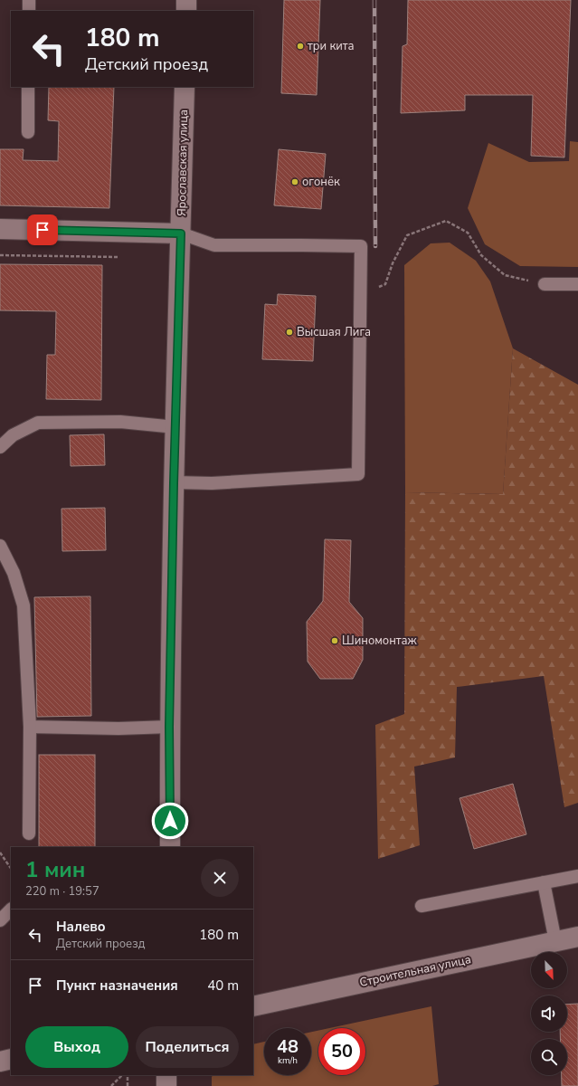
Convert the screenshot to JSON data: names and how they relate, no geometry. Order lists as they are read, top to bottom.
{
  "streets": {
    "main road": ["Ярославская улица", "Строительная улица"]
  },
  "places": [
    "три кита",
    "огонёк",
    "Высшая Лига",
    "Шиномонтаж"
  ],
  "north": "bottom right",
  "page": {
    "turn": ["180 m", "Детский проезд"],
    "heading": ["1 мин", "220 m · 19:57"],
    "list": [
      {
        "name": "Налево",
        "note": "Детский проезд",
        "value": "180 m"
      },
      {
        "name": "Пункт назначения",
        "value": "40 m"
      }
    ],
    "buttons": ["Выход", "Поделиться"],
    "speed": "48 km/h",
    "limit": "50"
  }
}
